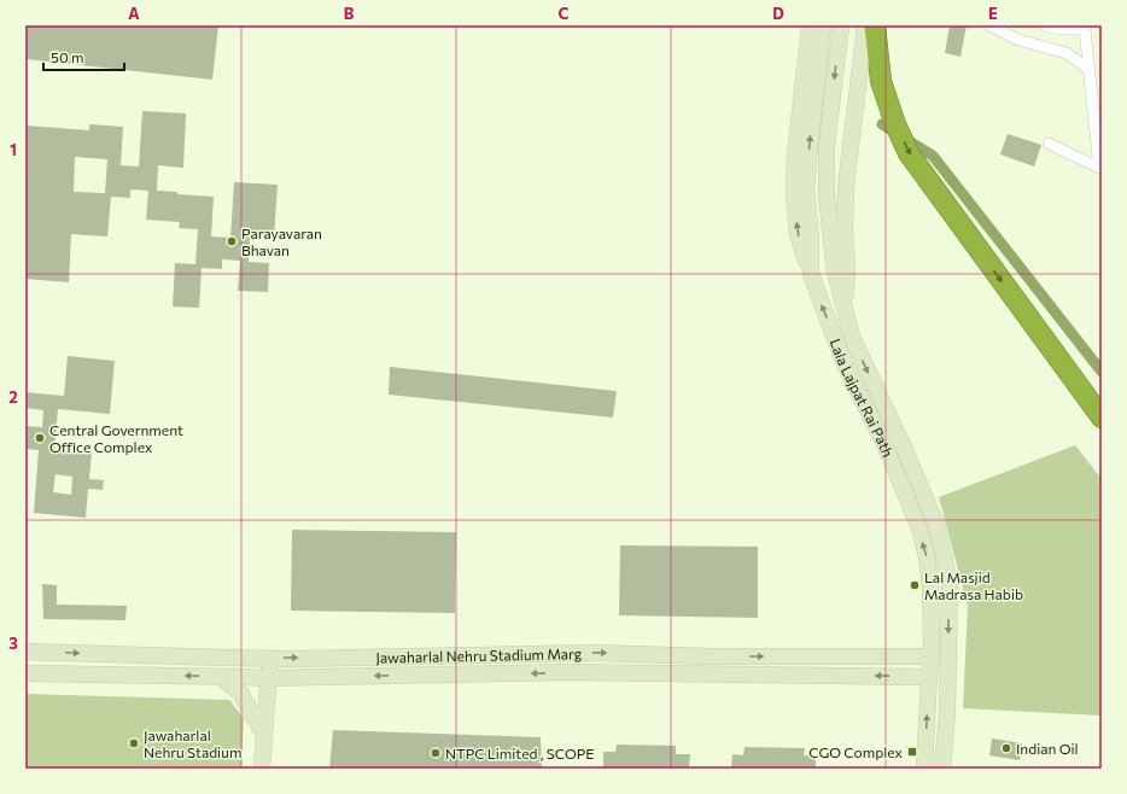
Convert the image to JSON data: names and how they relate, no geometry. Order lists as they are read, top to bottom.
{
  "streets": {
    "main road": ["Lala Lajpat Rai Path", "Jawaharlal Nehru Stadium Marg"]
  },
  "crossings": [
    ["Lala Lajpat Rai Path", "Jawaharlal Nehru Stadium Marg"]
  ],
  "places": {
    "other": [
      "Parayavaran Bhavan",
      "Central Government Office Complex",
      "Lal Masjid Madrasa Habib",
      "Jawaharlal Nehru Stadium",
      "Indian Oil",
      "NTPC Limited , SCOPE"
    ],
    "transit": ["CGO Complex"]
  },
  "scale_bar": "50 m",
  "grid": {
    "columns": [
      "A",
      "B",
      "C",
      "D",
      "E"
    ],
    "rows": ["1", "2", "3"]
  }
}
